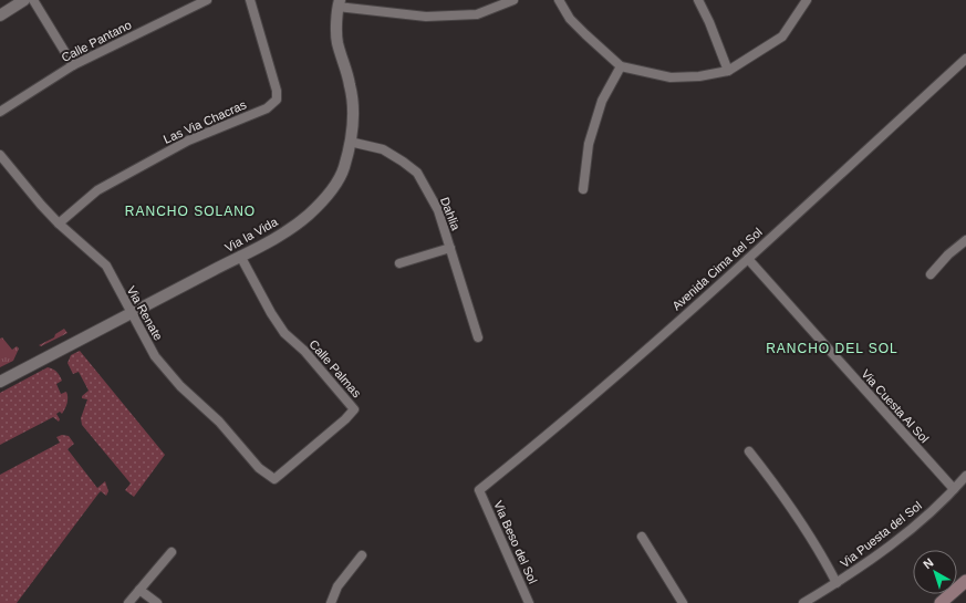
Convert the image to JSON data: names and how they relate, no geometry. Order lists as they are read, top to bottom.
{
  "streets": {
    "street": [
      "Calle Pantano",
      "Las Via Chacras",
      "Dahlia",
      "Via la Vida",
      "Avenida Cima del Sol",
      "Via Renate",
      "Calle Palmas",
      "Via Cuesta Al Sol",
      "Via Puesta del Sol",
      "Via Beso del Sol"
    ]
  },
  "crossings": [
    ["Las Via Chacras", "Via Renate"],
    ["Dahlia", "Via la Vida"],
    ["Via la Vida", "Via Renate"],
    ["Via la Vida", "Calle Palmas"],
    ["Avenida Cima del Sol", "Via Cuesta Al Sol"],
    ["Avenida Cima del Sol", "Via Beso del Sol"],
    ["Via Renate", "Calle Palmas"],
    ["Via Cuesta Al Sol", "Via Puesta del Sol"]
  ],
  "districts": ["RANCHO SOLANO", "RANCHO DEL SOL"],
  "north": "top left"
}
